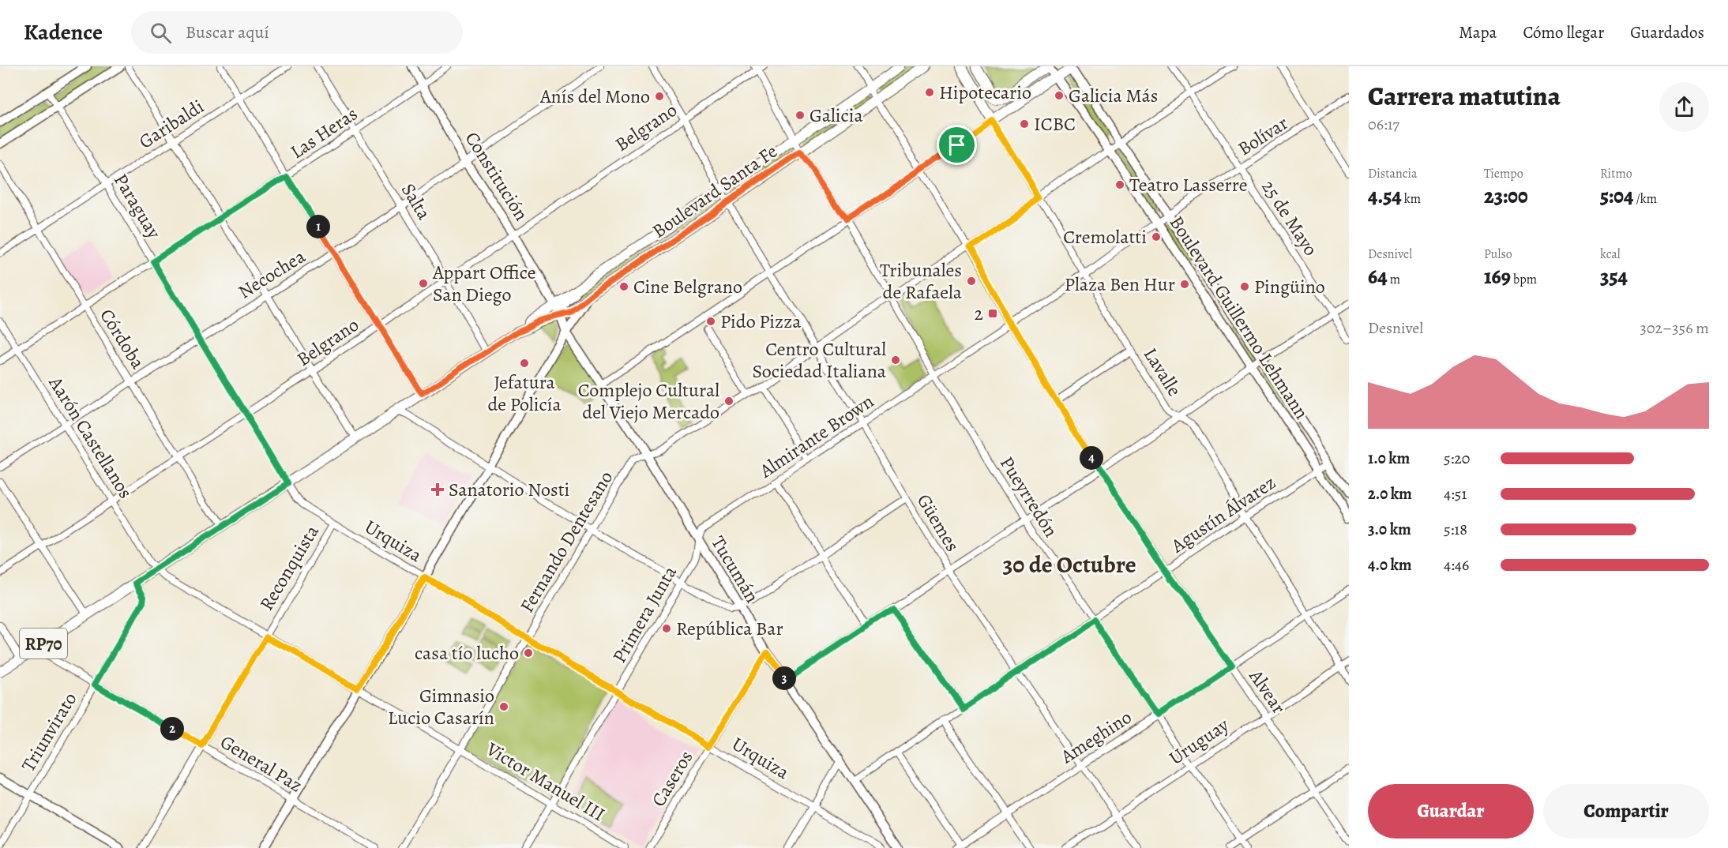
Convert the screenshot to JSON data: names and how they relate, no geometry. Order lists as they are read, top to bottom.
{
  "streets": {
    "main road": ["Boulevard Santa Fe", "Lavalle", "RP70"],
    "street": [
      "Garibaldi",
      "Belgrano",
      "Las Heras",
      "Bolívar",
      "Constitución",
      "Salta",
      "Paraguay",
      "25 de Mayo",
      "Necochea",
      "Boulevard Guillermo Lehmann",
      "Córdoba",
      "Almirante Brown",
      "Aarón Castellanos",
      "Pueyrredón",
      "Agustín Álvarez",
      "Güemes",
      "Urquiza",
      "Fernando Dentesano",
      "Reconquista",
      "Tucumán",
      "Primera Junta",
      "Alvear",
      "Triunvirato",
      "Ameghino",
      "Uruguay",
      "General Paz",
      "Caseros",
      "Victor Manuel III"
    ]
  },
  "crossings": [
    ["Garibaldi", "Paraguay"],
    ["Garibaldi", "Córdoba"],
    ["Belgrano", "Constitución"],
    ["Belgrano", "Salta"],
    ["Belgrano", "Paraguay"],
    ["Belgrano", "Córdoba"],
    ["Belgrano", "Aarón Castellanos"],
    ["Belgrano", "Pueyrredón"],
    ["Belgrano", "Güemes"],
    ["Las Heras", "Constitución"],
    ["Las Heras", "Salta"],
    ["Las Heras", "Paraguay"],
    ["Las Heras", "Córdoba"],
    ["Las Heras", "Aarón Castellanos"],
    ["Bolívar", "25 de Mayo"],
    ["Bolívar", "Boulevard Guillermo Lehmann"],
    ["Bolívar", "Almirante Brown"],
    ["Constitución", "Boulevard Santa Fe"],
    ["Constitución", "Necochea"],
    ["Constitución", "Tucumán"],
    ["Boulevard Santa Fe", "Salta"],
    ["Boulevard Santa Fe", "Paraguay"],
    ["Boulevard Santa Fe", "Córdoba"],
    ["Boulevard Santa Fe", "Aarón Castellanos"],
    ["Boulevard Santa Fe", "Pueyrredón"],
    ["Boulevard Santa Fe", "Güemes"],
    ["Boulevard Santa Fe", "Urquiza"],
    ["Boulevard Santa Fe", "Tucumán"],
    ["Boulevard Santa Fe", "Alvear"],
    ["Boulevard Santa Fe", "Triunvirato"],
    ["Boulevard Santa Fe", "General Paz"],
    ["Boulevard Santa Fe", "Victor Manuel III"],
    ["Salta", "Necochea"],
    ["Paraguay", "Necochea"],
    ["Paraguay", "Urquiza"],
    ["25 de Mayo", "Fernando Dentesano"],
    ["Necochea", "Córdoba"],
    ["Necochea", "Aarón Castellanos"],
    ["Boulevard Guillermo Lehmann", "Almirante Brown"],
    ["Boulevard Guillermo Lehmann", "Agustín Álvarez"],
    ["Boulevard Guillermo Lehmann", "Fernando Dentesano"],
    ["Lavalle", "Almirante Brown"],
    ["Lavalle", "Agustín Álvarez"],
    ["Lavalle", "Fernando Dentesano"],
    ["Lavalle", "Ameghino"],
    ["Lavalle", "Uruguay"],
    ["Almirante Brown", "Pueyrredón"],
    ["Almirante Brown", "Güemes"],
    ["Almirante Brown", "Tucumán"],
    ["Almirante Brown", "Primera Junta"],
    ["Almirante Brown", "Alvear"],
    ["Aarón Castellanos", "Victor Manuel III"],
    ["Pueyrredón", "Agustín Álvarez"],
    ["Pueyrredón", "Fernando Dentesano"],
    ["Pueyrredón", "Ameghino"],
    ["Pueyrredón", "Uruguay"],
    ["Agustín Álvarez", "Güemes"],
    ["Agustín Álvarez", "Tucumán"],
    ["Agustín Álvarez", "Alvear"],
    ["Güemes", "Fernando Dentesano"],
    ["Güemes", "Ameghino"],
    ["Güemes", "Uruguay"],
    ["Urquiza", "Fernando Dentesano"],
    ["Urquiza", "Reconquista"],
    ["Urquiza", "Primera Junta"],
    ["Urquiza", "Caseros"],
    ["Fernando Dentesano", "Tucumán"],
    ["Fernando Dentesano", "Alvear"],
    ["Fernando Dentesano", "Victor Manuel III"],
    ["Reconquista", "General Paz"],
    ["Reconquista", "Victor Manuel III"],
    ["Tucumán", "Primera Junta"],
    ["Tucumán", "Caseros"],
    ["Primera Junta", "Victor Manuel III"],
    ["Alvear", "Ameghino"],
    ["Alvear", "Uruguay"],
    ["Triunvirato", "General Paz"]
  ],
  "districts": ["30 de Octubre"],
  "places": {
    "other": [
      "Hipotecario",
      "Galicia Más",
      "Anís del Mono",
      "Galicia",
      "ICBC",
      "Teatro Lasserre",
      "Cremolatti",
      "Tribunales de Rafaela",
      "Appart Office San Diego",
      "Plaza Ben Hur",
      "Cine Belgrano",
      "Pingüino",
      "Pido Pizza",
      "Centro Cultural Sociedad Italiana",
      "Jefatura de Policía",
      "Complejo Cultural del Viejo Mercado",
      "República Bar",
      "casa tío lucho",
      "Gimnasio Lucio Casarín"
    ],
    "transit": ["2"],
    "health": ["Sanatorio Nosti"]
  },
  "page": {
    "header": "Kadence",
    "search": "Buscar aquí",
    "nav": ["Mapa", "Cómo llegar", "Guardados"],
    "heading": ["Carrera matutina", "06:17"],
    "stats": [
      ["Distancia", "4.54 km"],
      ["Tiempo", "23:00"],
      ["Ritmo", "5:04 /km"],
      ["Desnivel", "64 m"],
      ["Pulso", "169 bpm"],
      ["kcal", "354"]
    ],
    "pins": [
      "1",
      "4",
      "3",
      "2"
    ],
    "chart": ["Desnivel", "302–356 m"],
    "list": [
      {
        "name": "1.0 km",
        "note": "5:20"
      },
      {
        "name": "2.0 km",
        "note": "4:51"
      },
      {
        "name": "3.0 km",
        "note": "5:18"
      },
      {
        "name": "4.0 km",
        "note": "4:46"
      }
    ],
    "buttons": ["Guardar", "Compartir"]
  }
}
